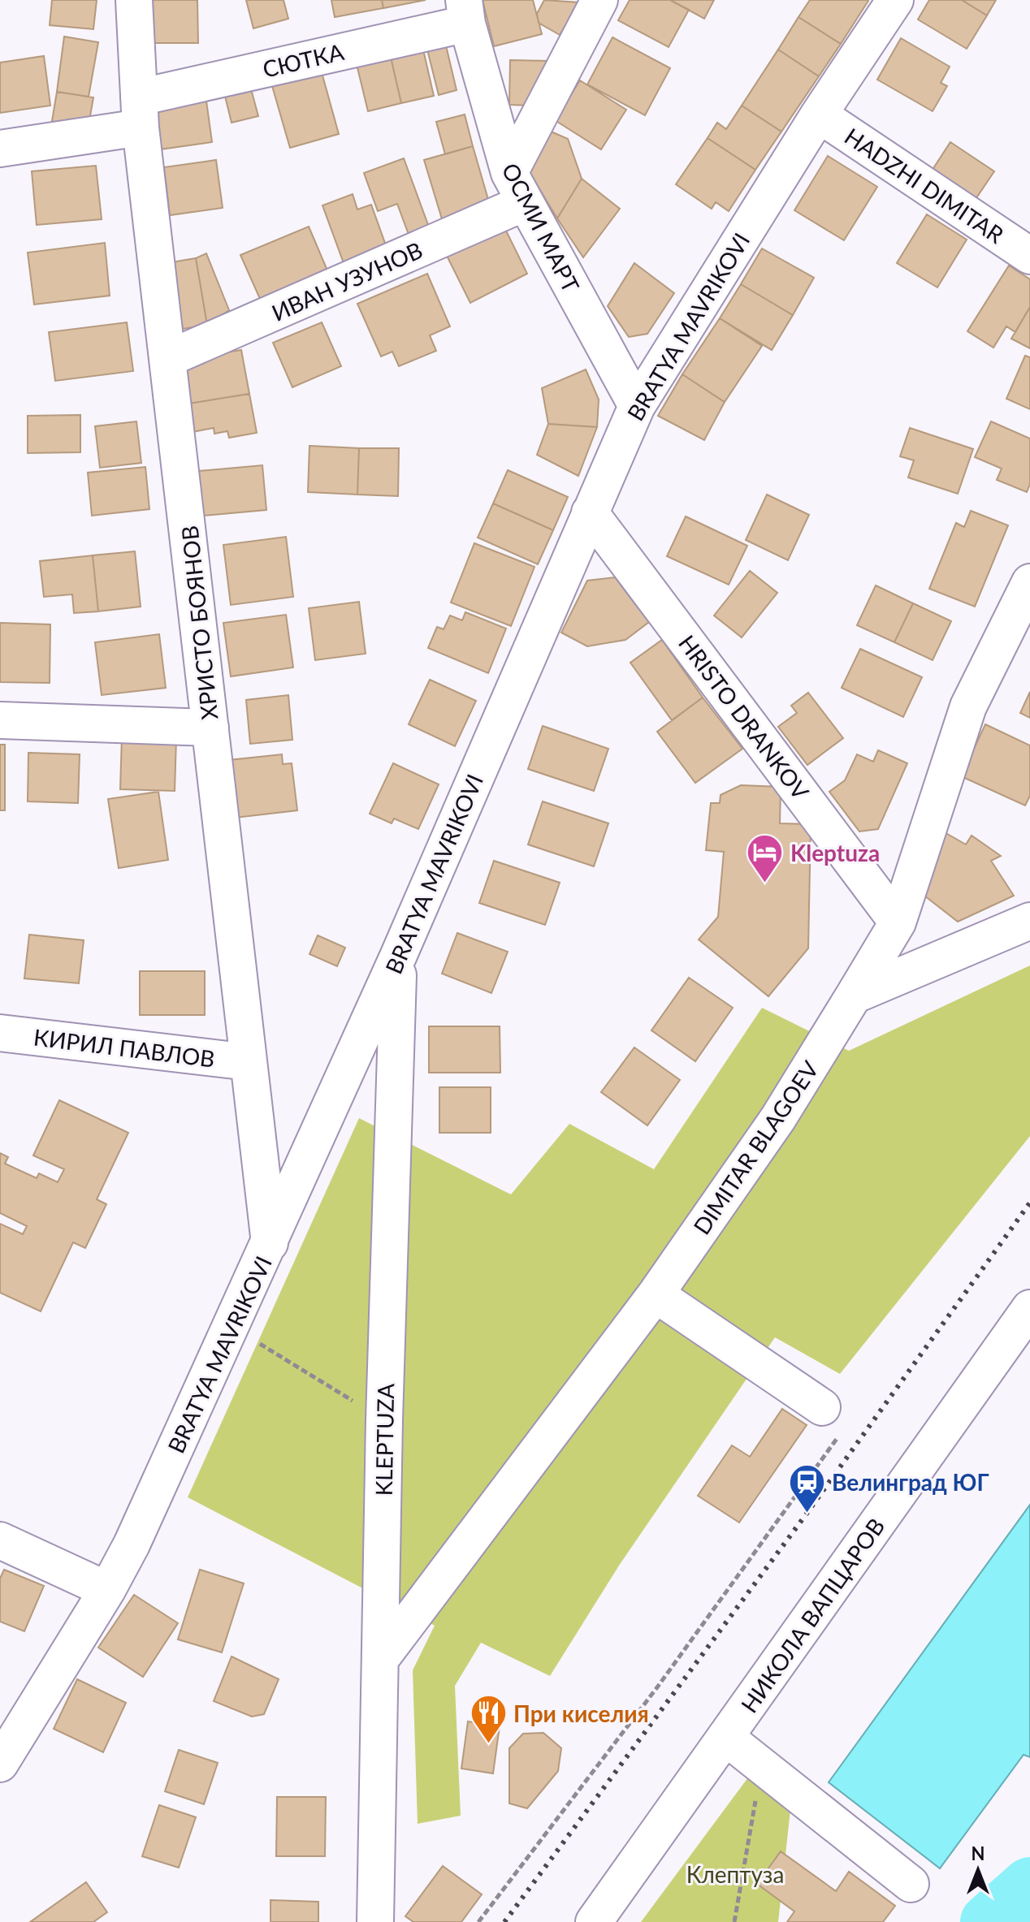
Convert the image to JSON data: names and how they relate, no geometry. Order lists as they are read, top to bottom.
{
  "streets": {
    "street": [
      "СЮТКА",
      "HADZHI DIMITAR",
      "ОСМИ МАРТ",
      "ИВАН УЗУНОВ",
      "BRATYA MAVRIKOVI",
      "ХРИСТО БОЯНОВ",
      "HRISTO DRANKOV",
      "КИРИЛ ПАВЛОВ",
      "DIMITAR BLAGOEV",
      "KLEPTUZA",
      "НИКОЛА ВАПЦАРОВ"
    ]
  },
  "crossings": [
    ["СЮТКА", "ОСМИ МАРТ"],
    ["СЮТКА", "ХРИСТО БОЯНОВ"],
    ["HADZHI DIMITAR", "BRATYA MAVRIKOVI"],
    ["ОСМИ МАРТ", "ИВАН УЗУНОВ"],
    ["ОСМИ МАРТ", "BRATYA MAVRIKOVI"],
    ["ИВАН УЗУНОВ", "ХРИСТО БОЯНОВ"],
    ["BRATYA MAVRIKOVI", "ХРИСТО БОЯНОВ"],
    ["BRATYA MAVRIKOVI", "HRISTO DRANKOV"],
    ["BRATYA MAVRIKOVI", "KLEPTUZA"],
    ["ХРИСТО БОЯНОВ", "КИРИЛ ПАВЛОВ"],
    ["HRISTO DRANKOV", "DIMITAR BLAGOEV"],
    ["DIMITAR BLAGOEV", "KLEPTUZA"]
  ],
  "parks": ["Клептуза"],
  "places": {
    "hotel": ["Kleptuza"],
    "station": ["Велинград ЮГ"],
    "restaurant": ["При киселия"]
  },
  "north": "top"
}
